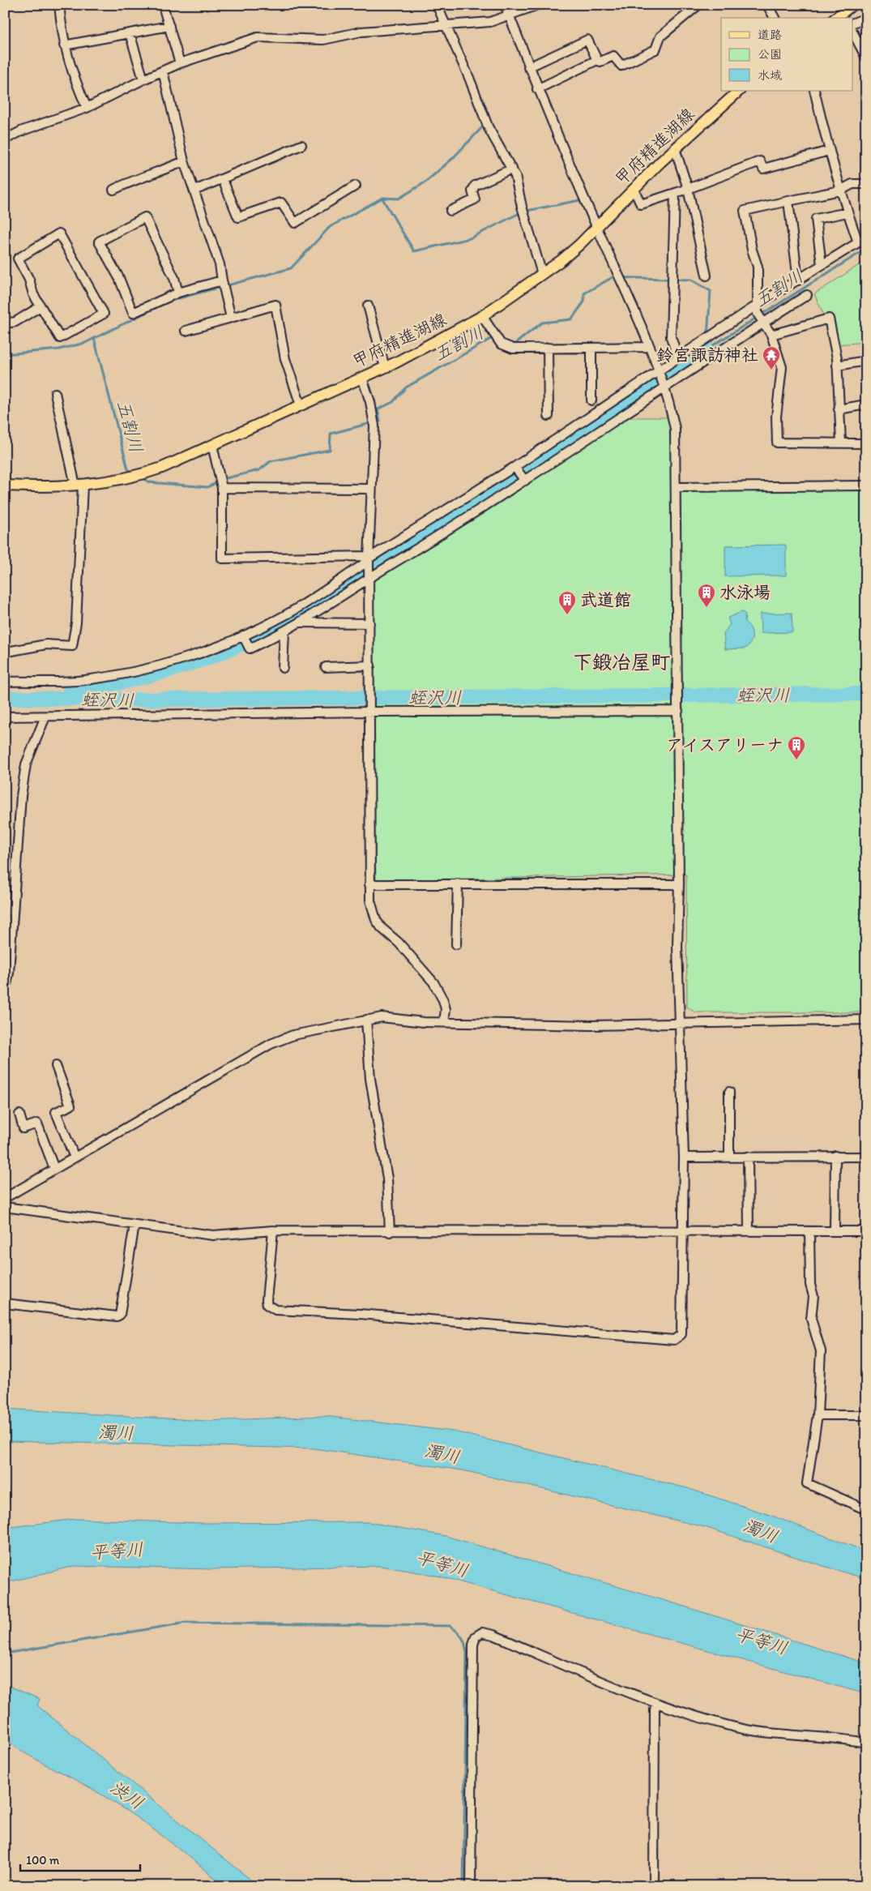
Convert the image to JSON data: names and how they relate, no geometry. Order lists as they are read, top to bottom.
{
  "streets": {
    "main road": ["甲府精進湖線"]
  },
  "districts": ["下鍛冶屋町"],
  "water": [
    "五割川",
    "蛭沢川",
    "濁川",
    "平等川",
    "渋川"
  ],
  "places": {
    "temple": ["鈴宮諏訪神社"],
    "building": ["水泳場", "武道館", "アイスアリーナ"]
  },
  "legend": ["道路", "公園", "水域"],
  "scale_bar": "100 m"
}
